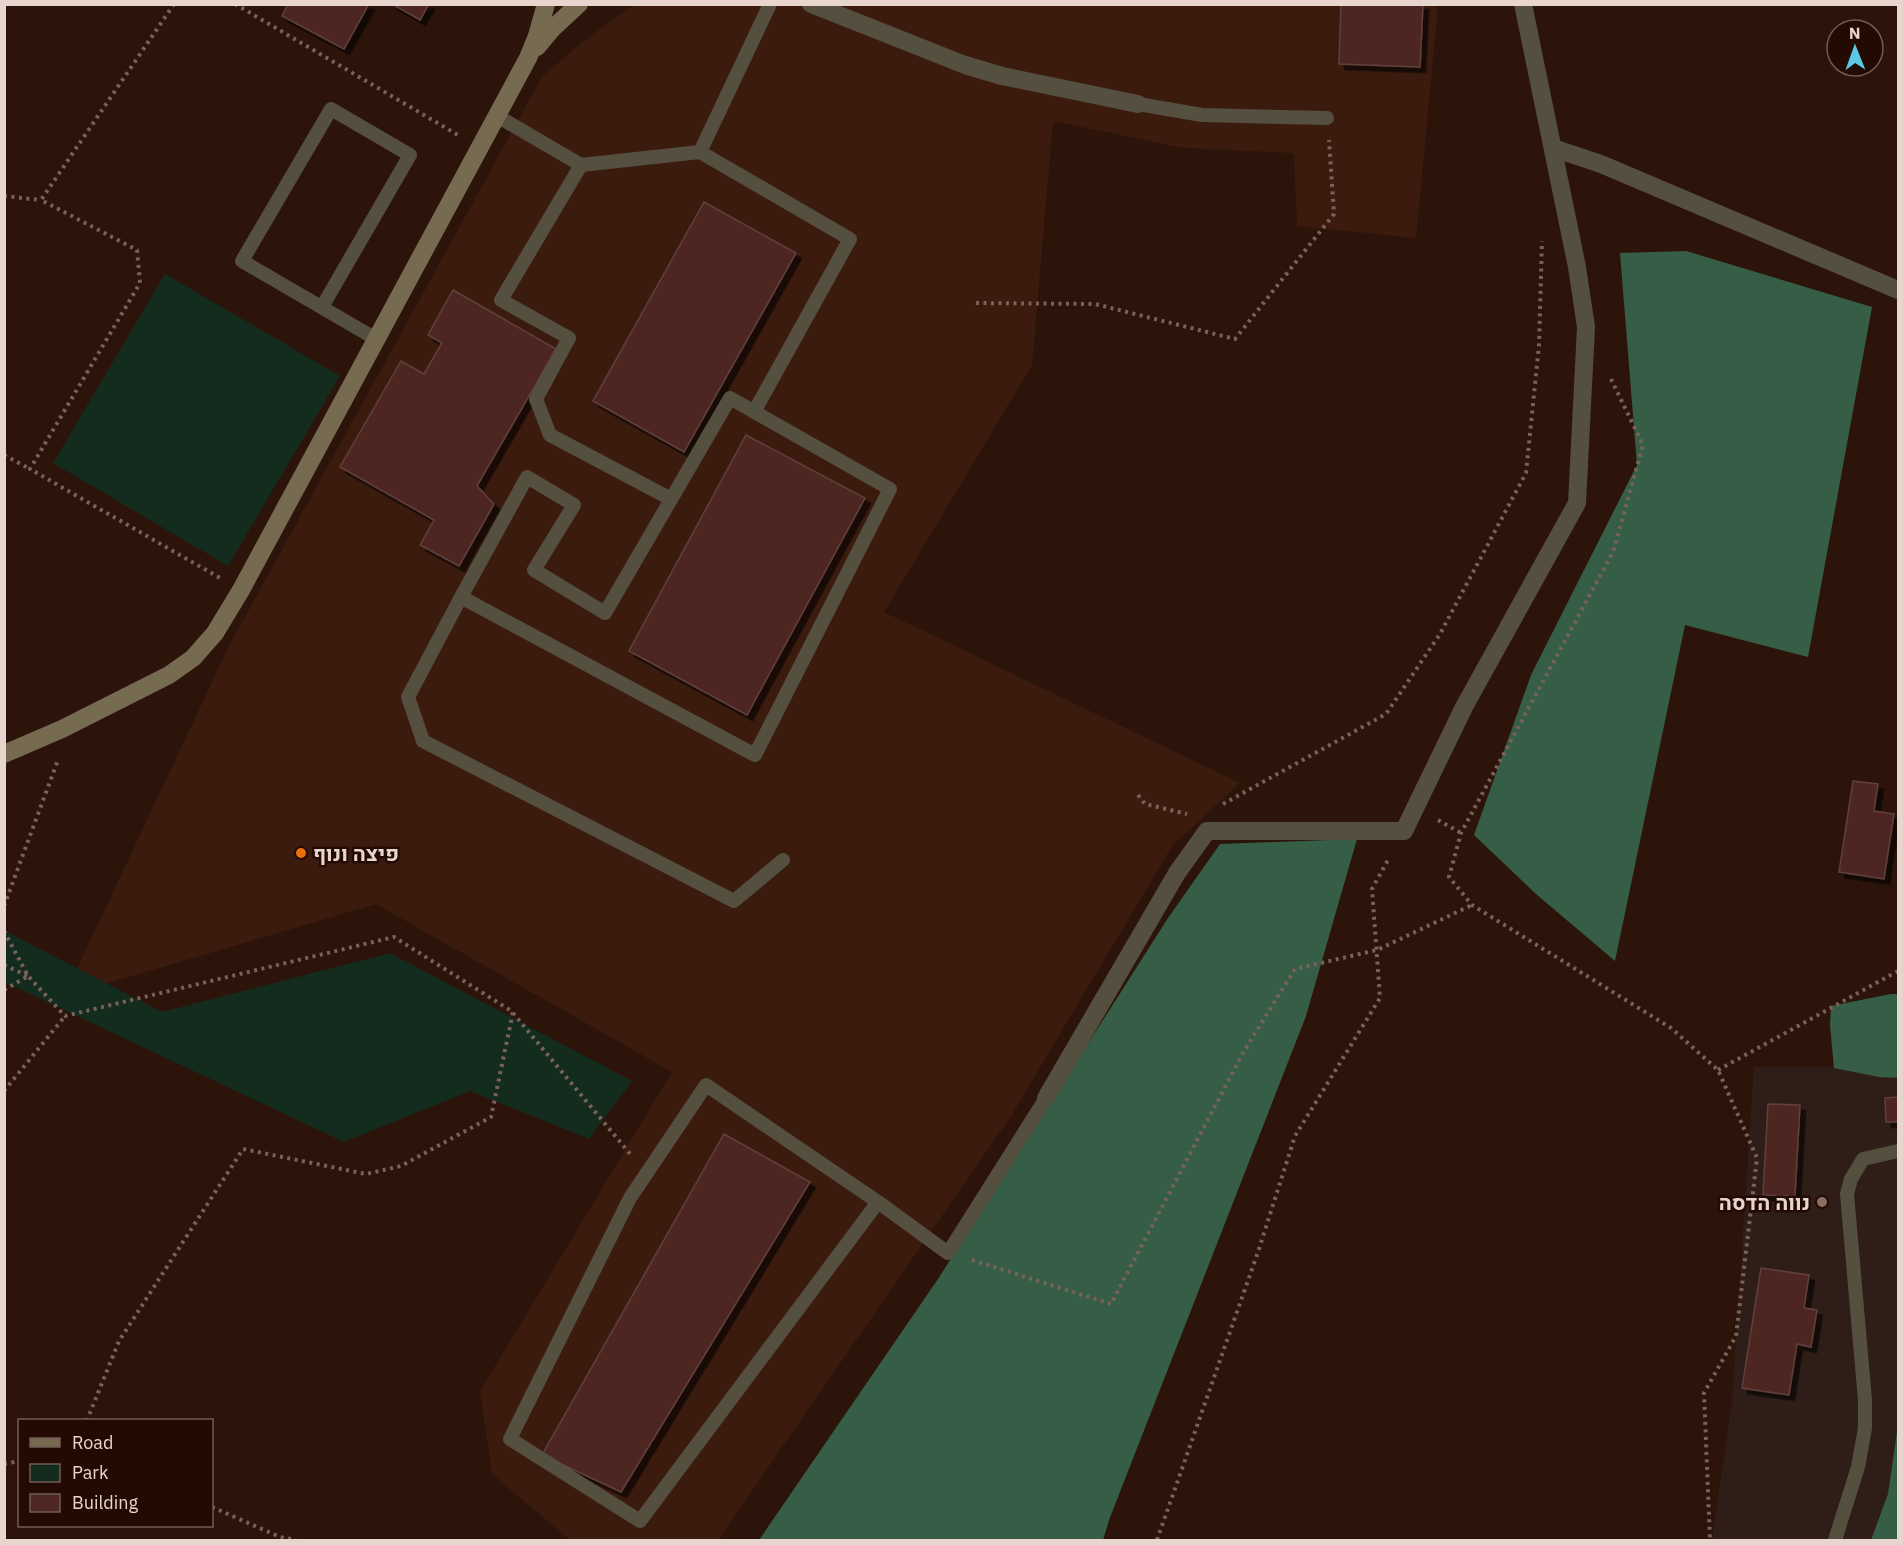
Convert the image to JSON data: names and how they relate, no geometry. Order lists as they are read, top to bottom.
{
  "places": ["פיצה ונוף", "נווה הדסה"],
  "legend": ["Road", "Park", "Building"],
  "north": "top"
}
